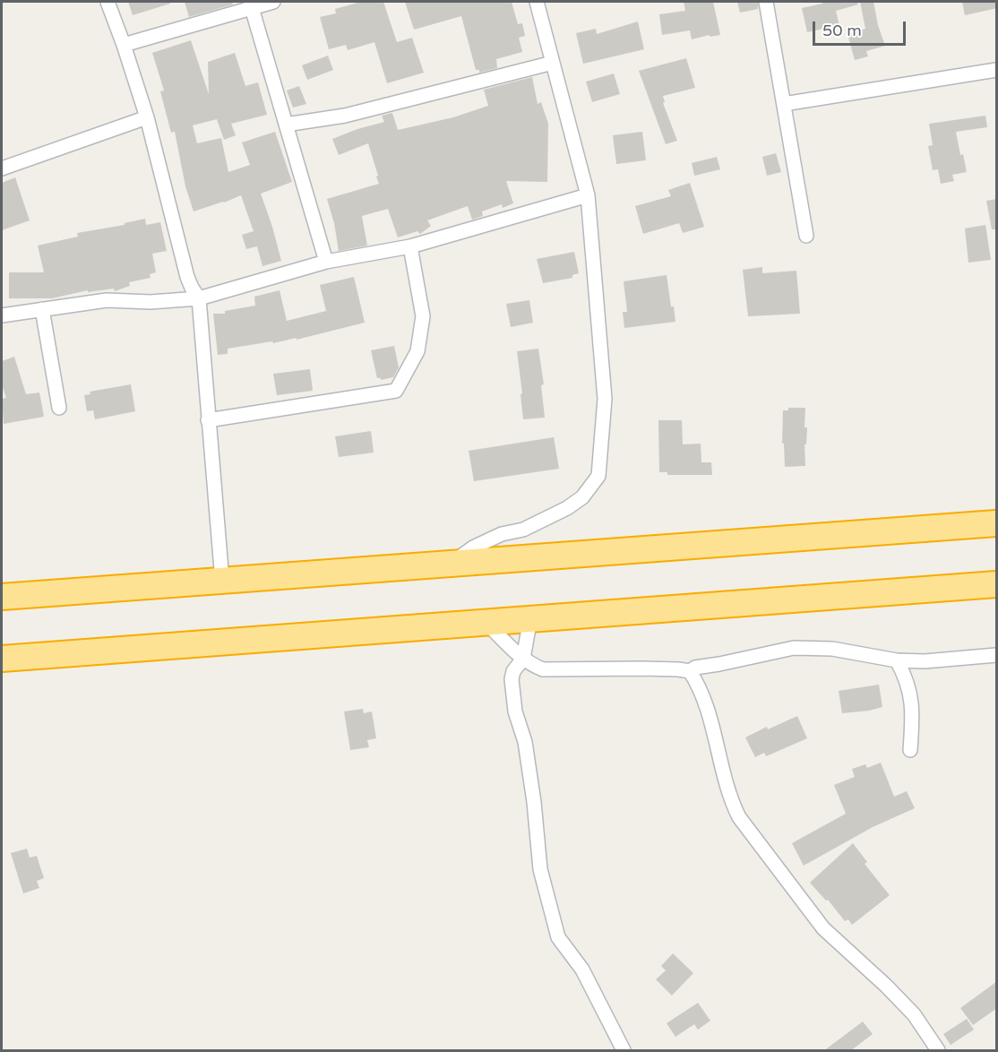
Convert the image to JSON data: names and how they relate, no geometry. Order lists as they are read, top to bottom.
{
  "scale_bar": "50 m"
}
